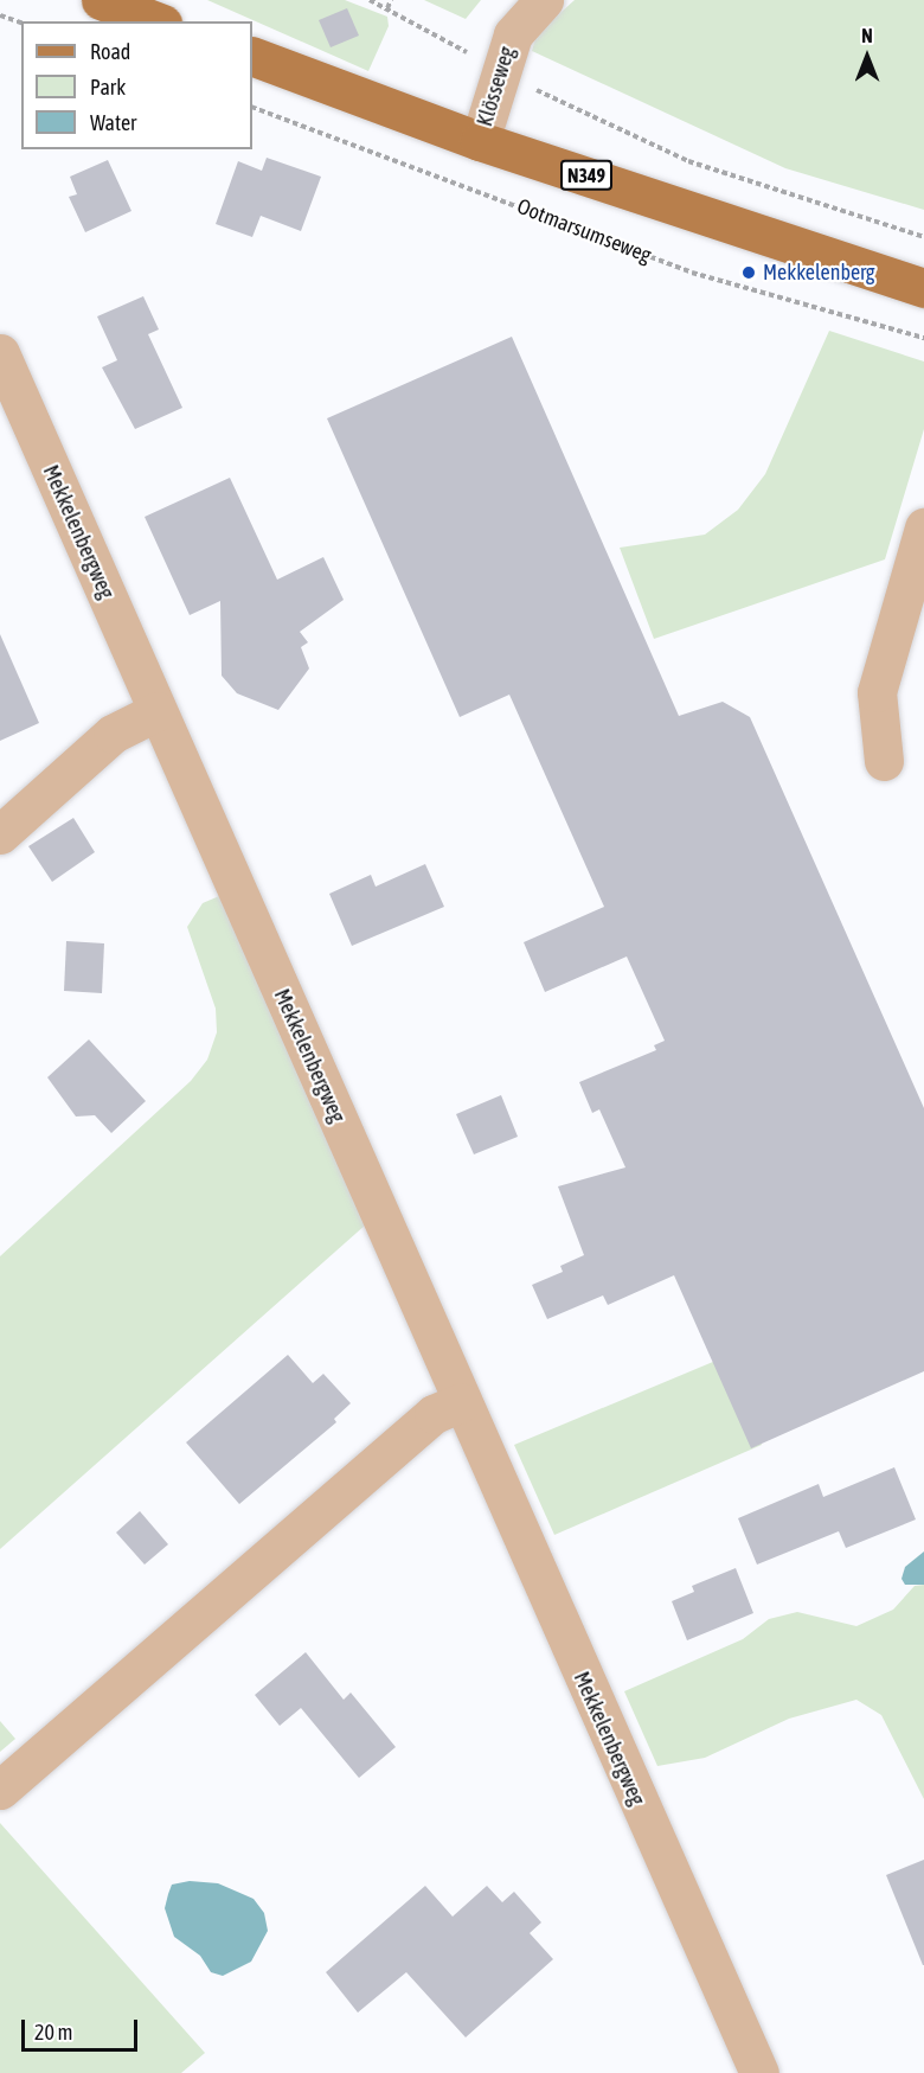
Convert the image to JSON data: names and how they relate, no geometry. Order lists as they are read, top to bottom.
{
  "streets": {
    "main road": ["N349"],
    "street": ["Klösseweg", "Mekkelenbergweg"],
    "path": ["Ootmarsumseweg"]
  },
  "crossings": [
    ["Klösseweg", "N349"]
  ],
  "places": ["Mekkelenberg"],
  "legend": ["Road", "Park", "Water"],
  "scale_bar": "20 m",
  "north": "top"
}
